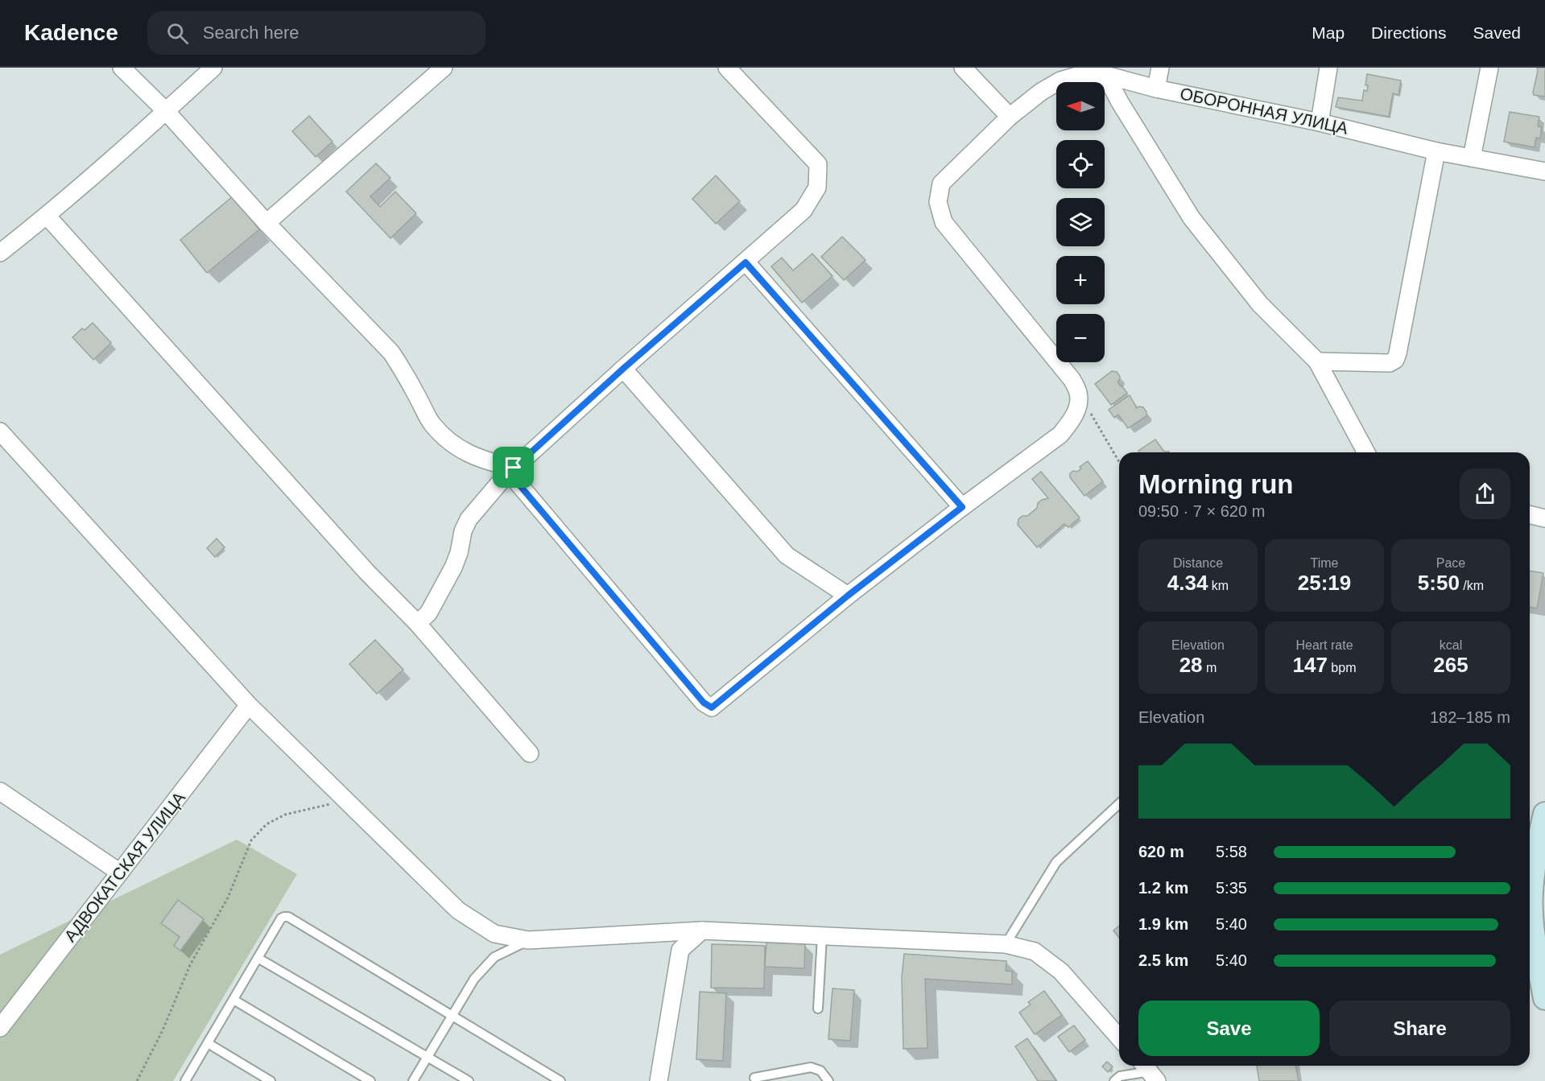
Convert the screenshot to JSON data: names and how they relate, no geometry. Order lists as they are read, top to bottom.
{
  "streets": {
    "street": ["ОБОРОННАЯ УЛИЦА", "АДВОКАТСКАЯ УЛИЦА"]
  },
  "north": "left",
  "page": {
    "header": "Kadence",
    "search": "Search here",
    "nav": ["Map", "Directions", "Saved"],
    "map_buttons": ["+", "−"],
    "heading": ["Morning run", "09:50 · 7 × 620 m"],
    "stats": [
      ["Distance", "4.34 km"],
      ["Time", "25:19"],
      ["Pace", "5:50 /km"],
      ["Elevation", "28 m"],
      ["Heart rate", "147 bpm"],
      ["kcal", "265"]
    ],
    "chart": ["Elevation", "182–185 m"],
    "list": [
      {
        "name": "620 m",
        "note": "5:58"
      },
      {
        "name": "1.2 km",
        "note": "5:35"
      },
      {
        "name": "1.9 km",
        "note": "5:40"
      },
      {
        "name": "2.5 km",
        "note": "5:40"
      }
    ],
    "buttons": ["Save", "Share"]
  }
}
